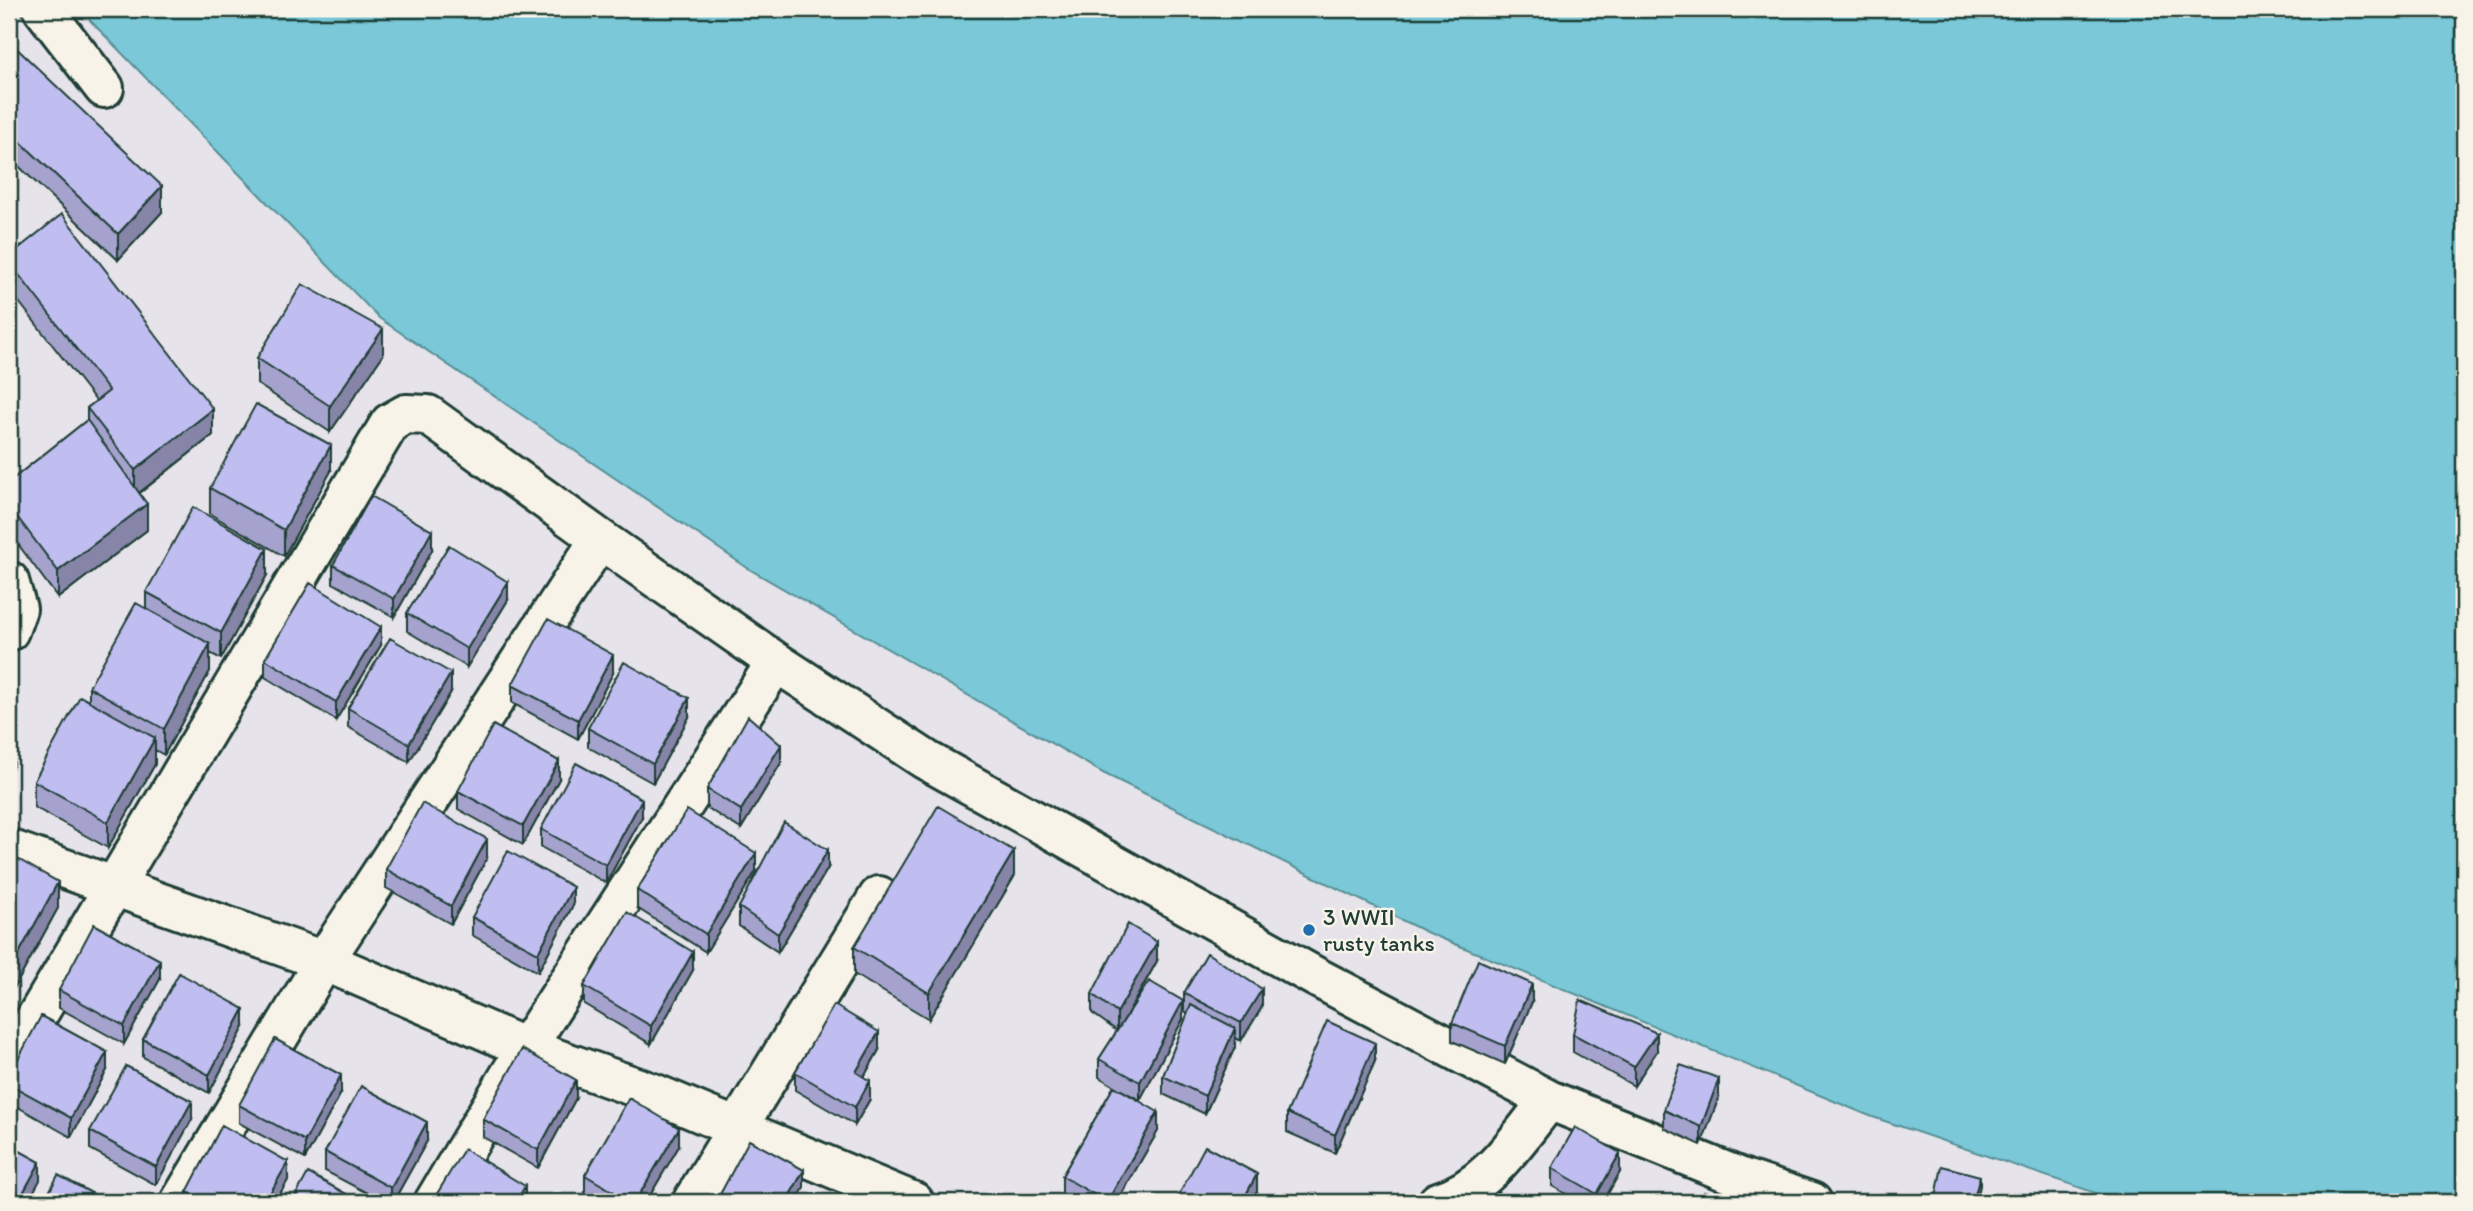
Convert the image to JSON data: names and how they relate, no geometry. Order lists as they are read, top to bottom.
{
  "places": ["3 WWII rusty tanks"]
}
